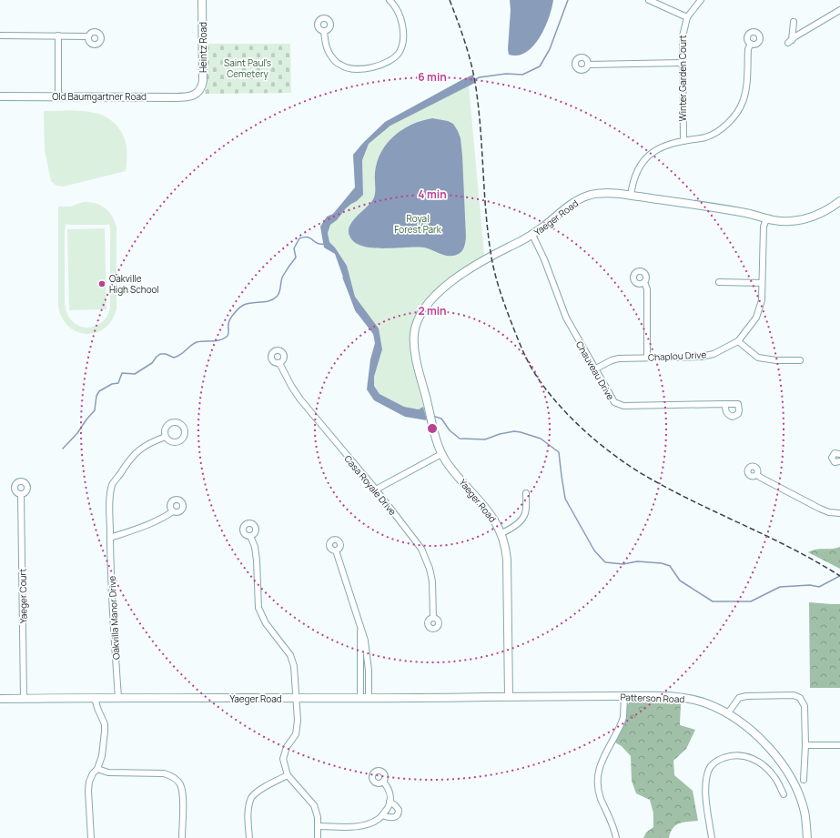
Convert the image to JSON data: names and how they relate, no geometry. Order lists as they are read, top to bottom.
{
  "streets": {
    "street": [
      "Heintz Road",
      "Winter Garden Court",
      "Old Baumgartner Road",
      "Yaeger Road",
      "Chaplou Drive",
      "Chauveau Drive",
      "Casa Royale Drive",
      "Yaeger Court",
      "Oakvilla Manor Drive",
      "Patterson Road"
    ]
  },
  "crossings": [
    ["Heintz Road", "Old Baumgartner Road"],
    ["Yaeger Road", "Chaplou Drive"],
    ["Yaeger Road", "Chauveau Drive"],
    ["Yaeger Road", "Yaeger Court"],
    ["Yaeger Road", "Oakvilla Manor Drive"],
    ["Yaeger Road", "Patterson Road"],
    ["Chaplou Drive", "Chauveau Drive"]
  ],
  "parks": ["Saint Paul's Cemetery", "Royal Forest Park"],
  "places": ["Oakville High School"],
  "rings": ["6 min", "4 min", "2 min"]
}
